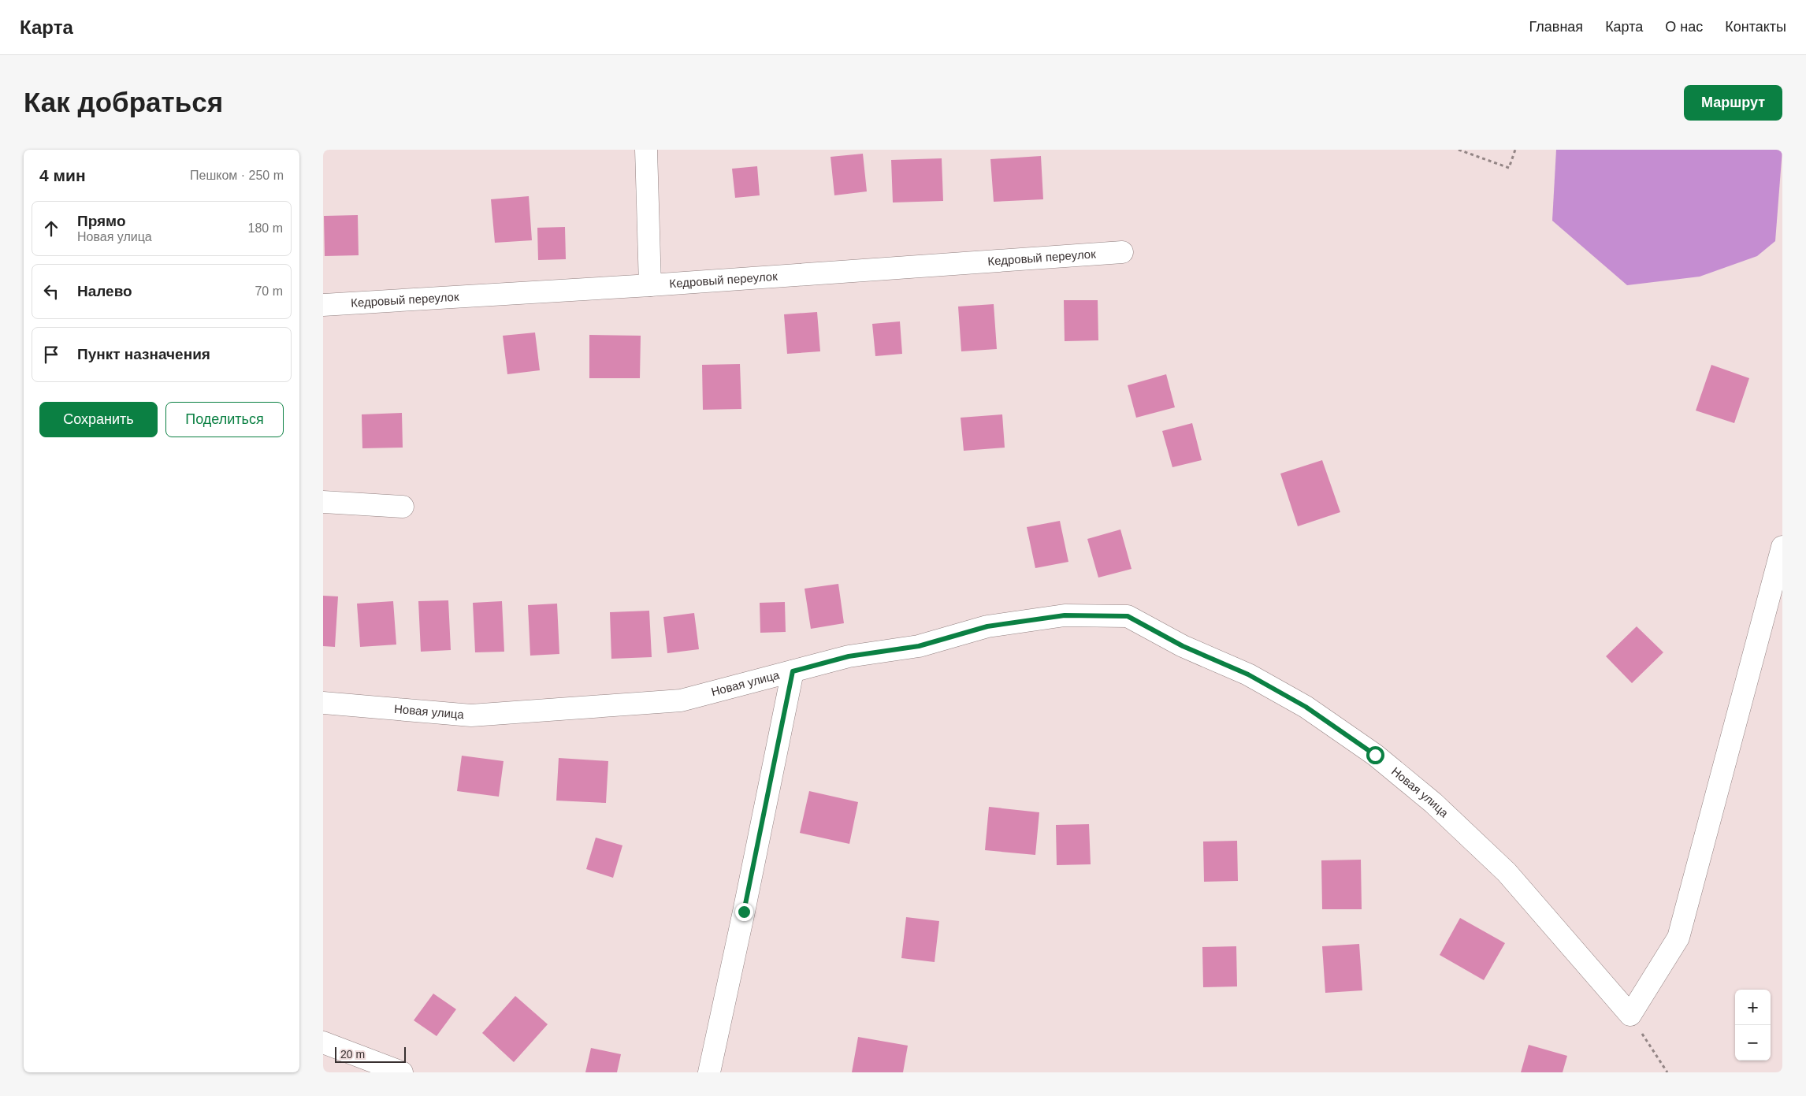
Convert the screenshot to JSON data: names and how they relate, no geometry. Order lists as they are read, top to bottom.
{
  "streets": {
    "street": ["Кедровый переулок", "Новая улица"]
  },
  "scale_bar": "20 m",
  "page": {
    "header": "Карта",
    "nav": [
      "Главная",
      "Карта",
      "О нас",
      "Контакты"
    ],
    "buttons": [
      "Маршрут",
      ["Сохранить", "Поделиться"]
    ],
    "title": "Как добраться",
    "heading": ["4 мин", "Пешком · 250 m"],
    "list": [
      ["Прямо", "Новая улица", "180 m"],
      ["Налево", "70 m"],
      "Пункт назначения"
    ],
    "map_buttons": ["+", "−"],
    "scale": "20 m"
  }
}
